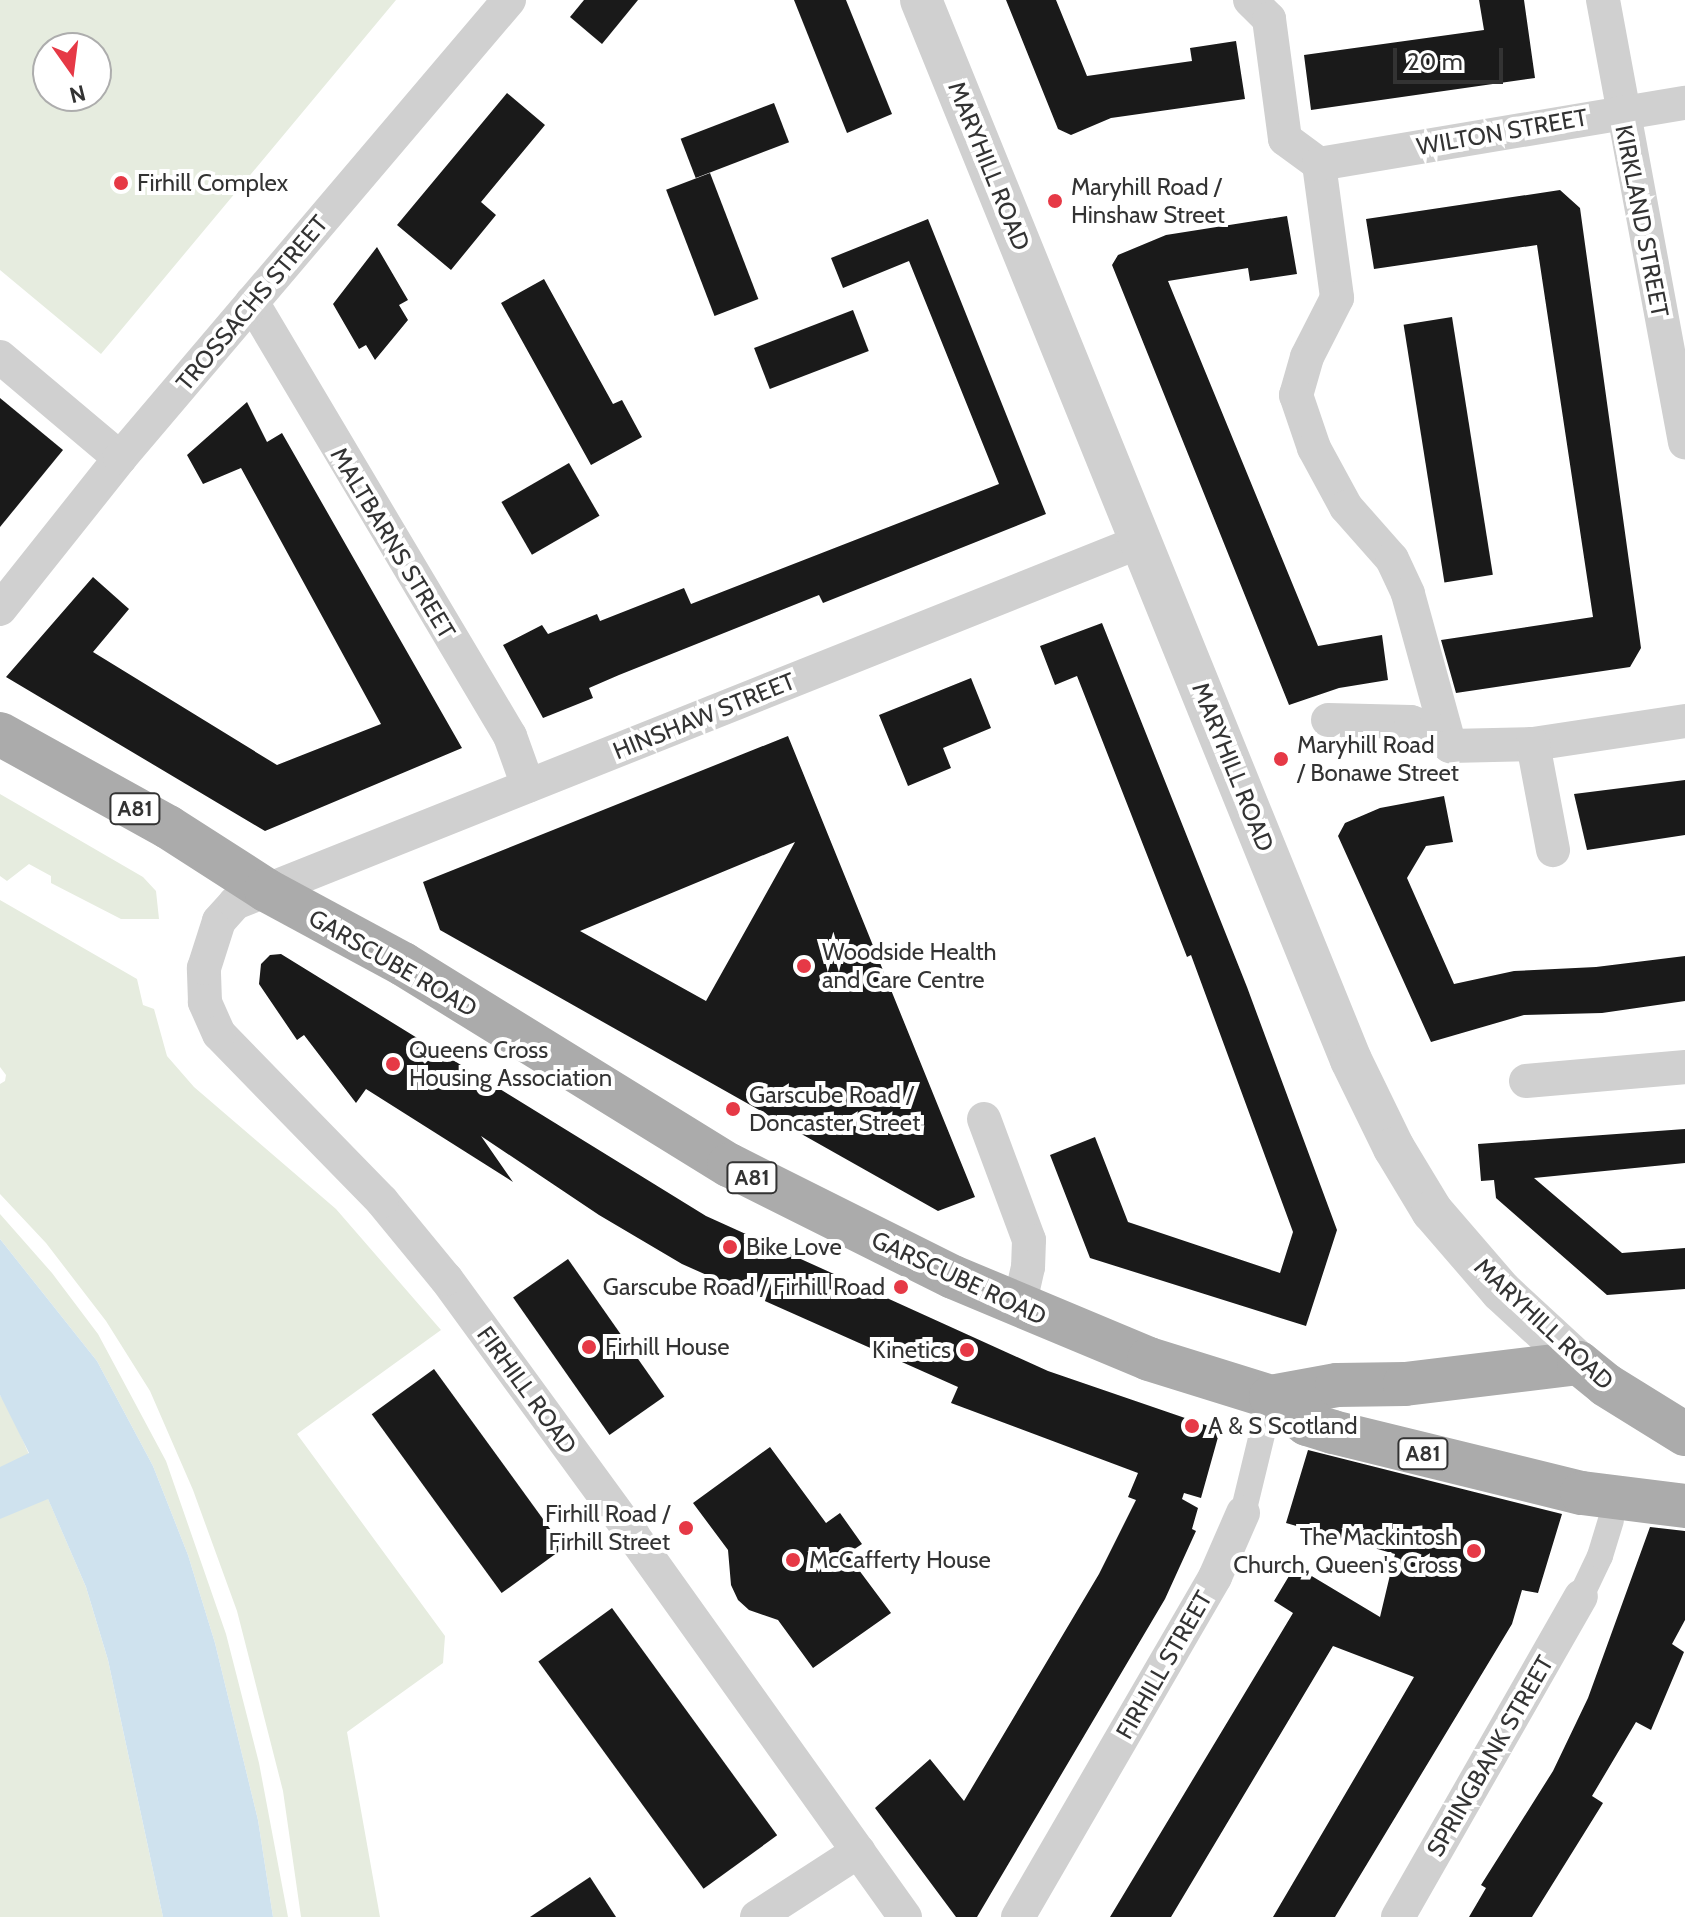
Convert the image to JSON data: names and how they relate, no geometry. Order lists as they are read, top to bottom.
{
  "streets": {
    "main road": ["MARYHILL ROAD", "A81", "GARSCUBE ROAD"],
    "street": [
      "WILTON STREET",
      "KIRKLAND STREET",
      "TROSSACHS STREET",
      "MALTBARNS STREET",
      "HINSHAW STREET",
      "FIRHILL ROAD",
      "FIRHILL STREET",
      "SPRINGBANK STREET"
    ]
  },
  "crossings": [
    ["WILTON STREET", "KIRKLAND STREET"],
    ["MARYHILL ROAD", "HINSHAW STREET"],
    ["MARYHILL ROAD", "GARSCUBE ROAD"],
    ["TROSSACHS STREET", "MALTBARNS STREET"],
    ["MALTBARNS STREET", "HINSHAW STREET"],
    ["HINSHAW STREET", "GARSCUBE ROAD"],
    ["HINSHAW STREET", "FIRHILL ROAD"],
    ["A81", "GARSCUBE ROAD"],
    ["GARSCUBE ROAD", "FIRHILL ROAD"],
    ["GARSCUBE ROAD", "FIRHILL STREET"]
  ],
  "places": [
    "Firhill Complex",
    "Maryhill Road / Hinshaw Street",
    "Maryhill Road / Bonawe Street",
    "Woodside Health and Care Centre",
    "Queens Cross Housing Association",
    "Garscube Road / Doncaster Street",
    "Bike Love",
    "Garscube Road / Firhill Road",
    "Firhill House",
    "Kinetics",
    "A & S Scotland",
    "Firhill Road / Firhill Street",
    "The Mackintosh Church, Queen's Cross",
    "McCafferty House"
  ],
  "scale_bar": "20 m",
  "north": "bottom"
}
